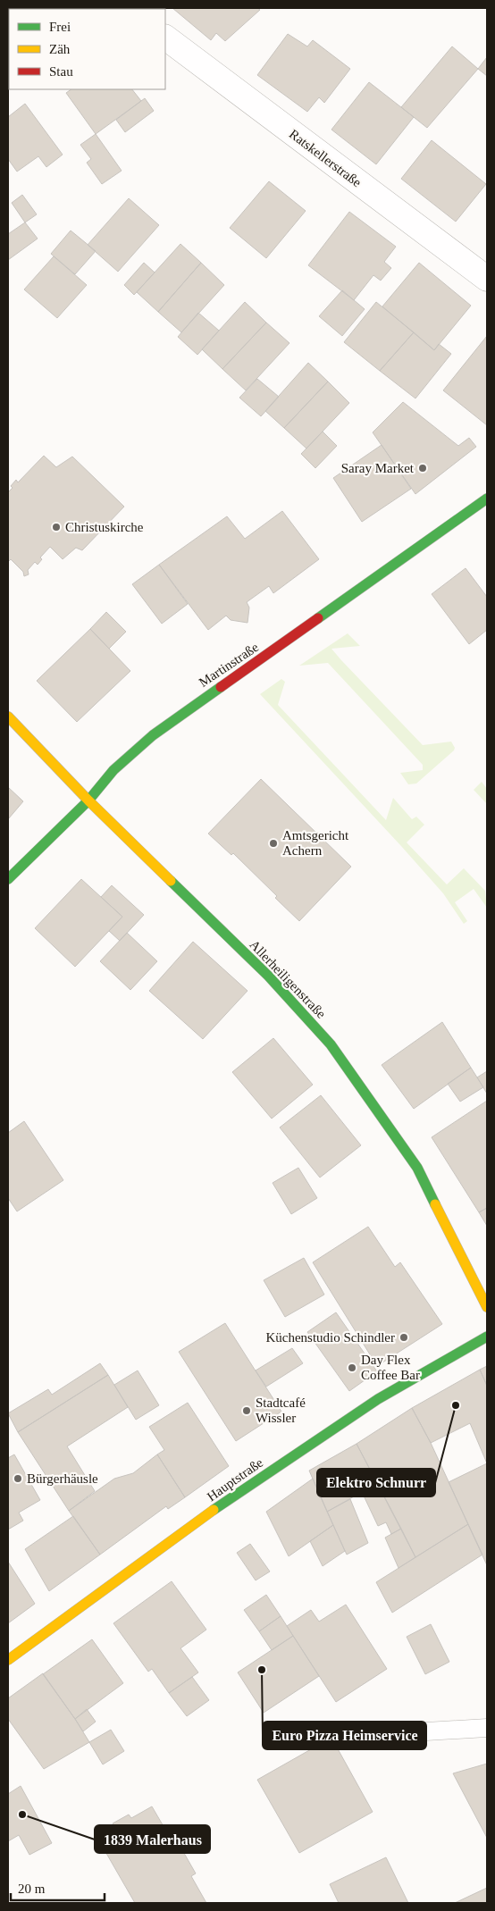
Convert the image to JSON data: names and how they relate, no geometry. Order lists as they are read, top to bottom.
{
  "streets": {
    "street": [
      "Ratskellerstraße",
      "Martinstraße",
      "Allerheiligenstraße",
      "Hauptstraße"
    ]
  },
  "crossings": [
    ["Martinstraße", "Allerheiligenstraße"]
  ],
  "places": [
    "Saray Market",
    "Christuskirche",
    "Amtsgericht Achern",
    "Küchenstudio Schindler",
    "Day Flex Coffee Bar",
    "Elektro Schnurr",
    "Stadtcafé Wissler",
    "Bürgerhäusle",
    "Euro Pizza Heimservice",
    "1839 Malerhaus"
  ],
  "legend": ["Frei", "Zäh", "Stau"],
  "scale_bar": "20 m"
}
